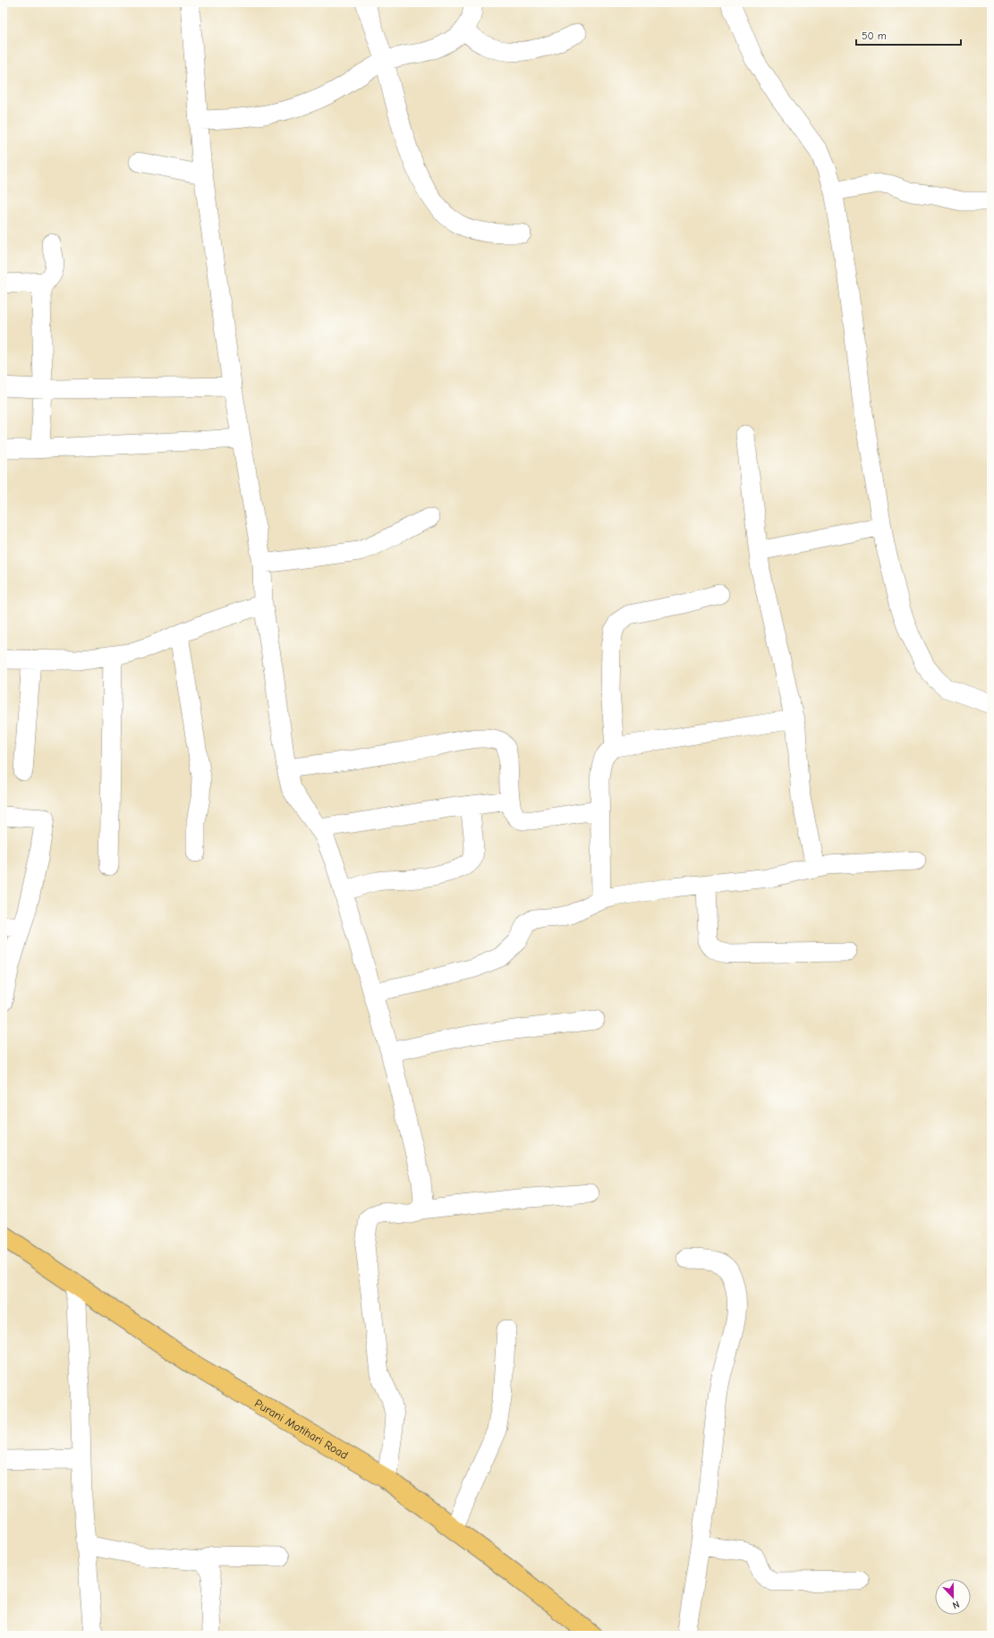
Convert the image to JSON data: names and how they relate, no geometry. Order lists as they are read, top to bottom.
{
  "streets": {
    "main road": ["Purani Motihari Road"]
  },
  "scale_bar": "50 m",
  "north": "bottom"
}
